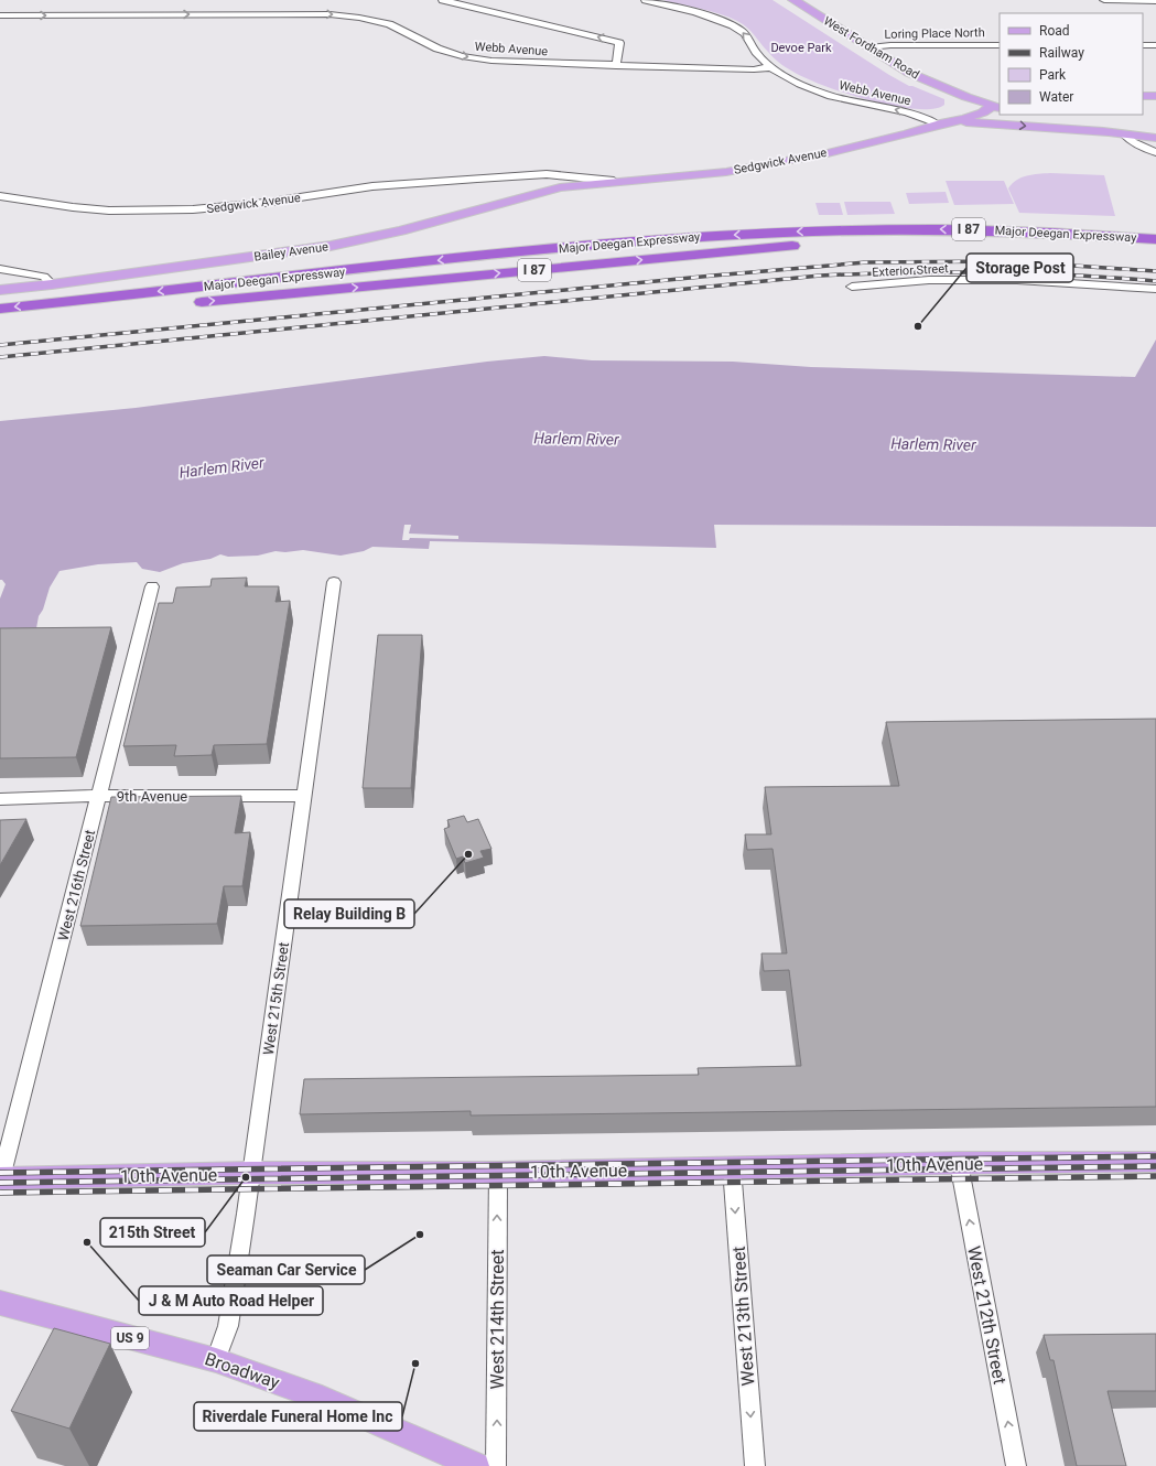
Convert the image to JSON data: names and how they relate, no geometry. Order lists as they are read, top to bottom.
{
  "streets": {
    "highway": ["I 87", "Major Deegan Expressway"],
    "main road": [
      "West Fordham Road",
      "Sedgwick Avenue",
      "Bailey Avenue",
      "10th Avenue",
      "US 9",
      "Broadway"
    ],
    "street": [
      "Loring Place North",
      "Webb Avenue",
      "Exterior Street",
      "9th Avenue",
      "West 216th Street",
      "West 215th Street",
      "West 212th Street",
      "West 213th Street",
      "West 214th Street"
    ]
  },
  "crossings": [
    ["Loring Place North", "West Fordham Road"],
    ["West Fordham Road", "Sedgwick Avenue"],
    ["Webb Avenue", "Sedgwick Avenue"],
    ["Sedgwick Avenue", "Bailey Avenue"],
    ["9th Avenue", "West 216th Street"],
    ["9th Avenue", "West 215th Street"],
    ["West 216th Street", "10th Avenue"],
    ["West 215th Street", "10th Avenue"],
    ["West 215th Street", "Broadway"],
    ["10th Avenue", "West 212th Street"],
    ["10th Avenue", "West 213th Street"],
    ["10th Avenue", "West 214th Street"]
  ],
  "one_way": ["West 212th Street", "West 213th Street", "West 214th Street"],
  "water": ["Harlem River"],
  "parks": ["Devoe Park"],
  "places": [
    "Storage Post",
    "Relay Building B",
    "215th Street",
    "Seaman Car Service",
    "J & M Auto Road Helper",
    "Riverdale Funeral Home Inc"
  ],
  "legend": [
    "Road",
    "Railway",
    "Park",
    "Water"
  ]
}
